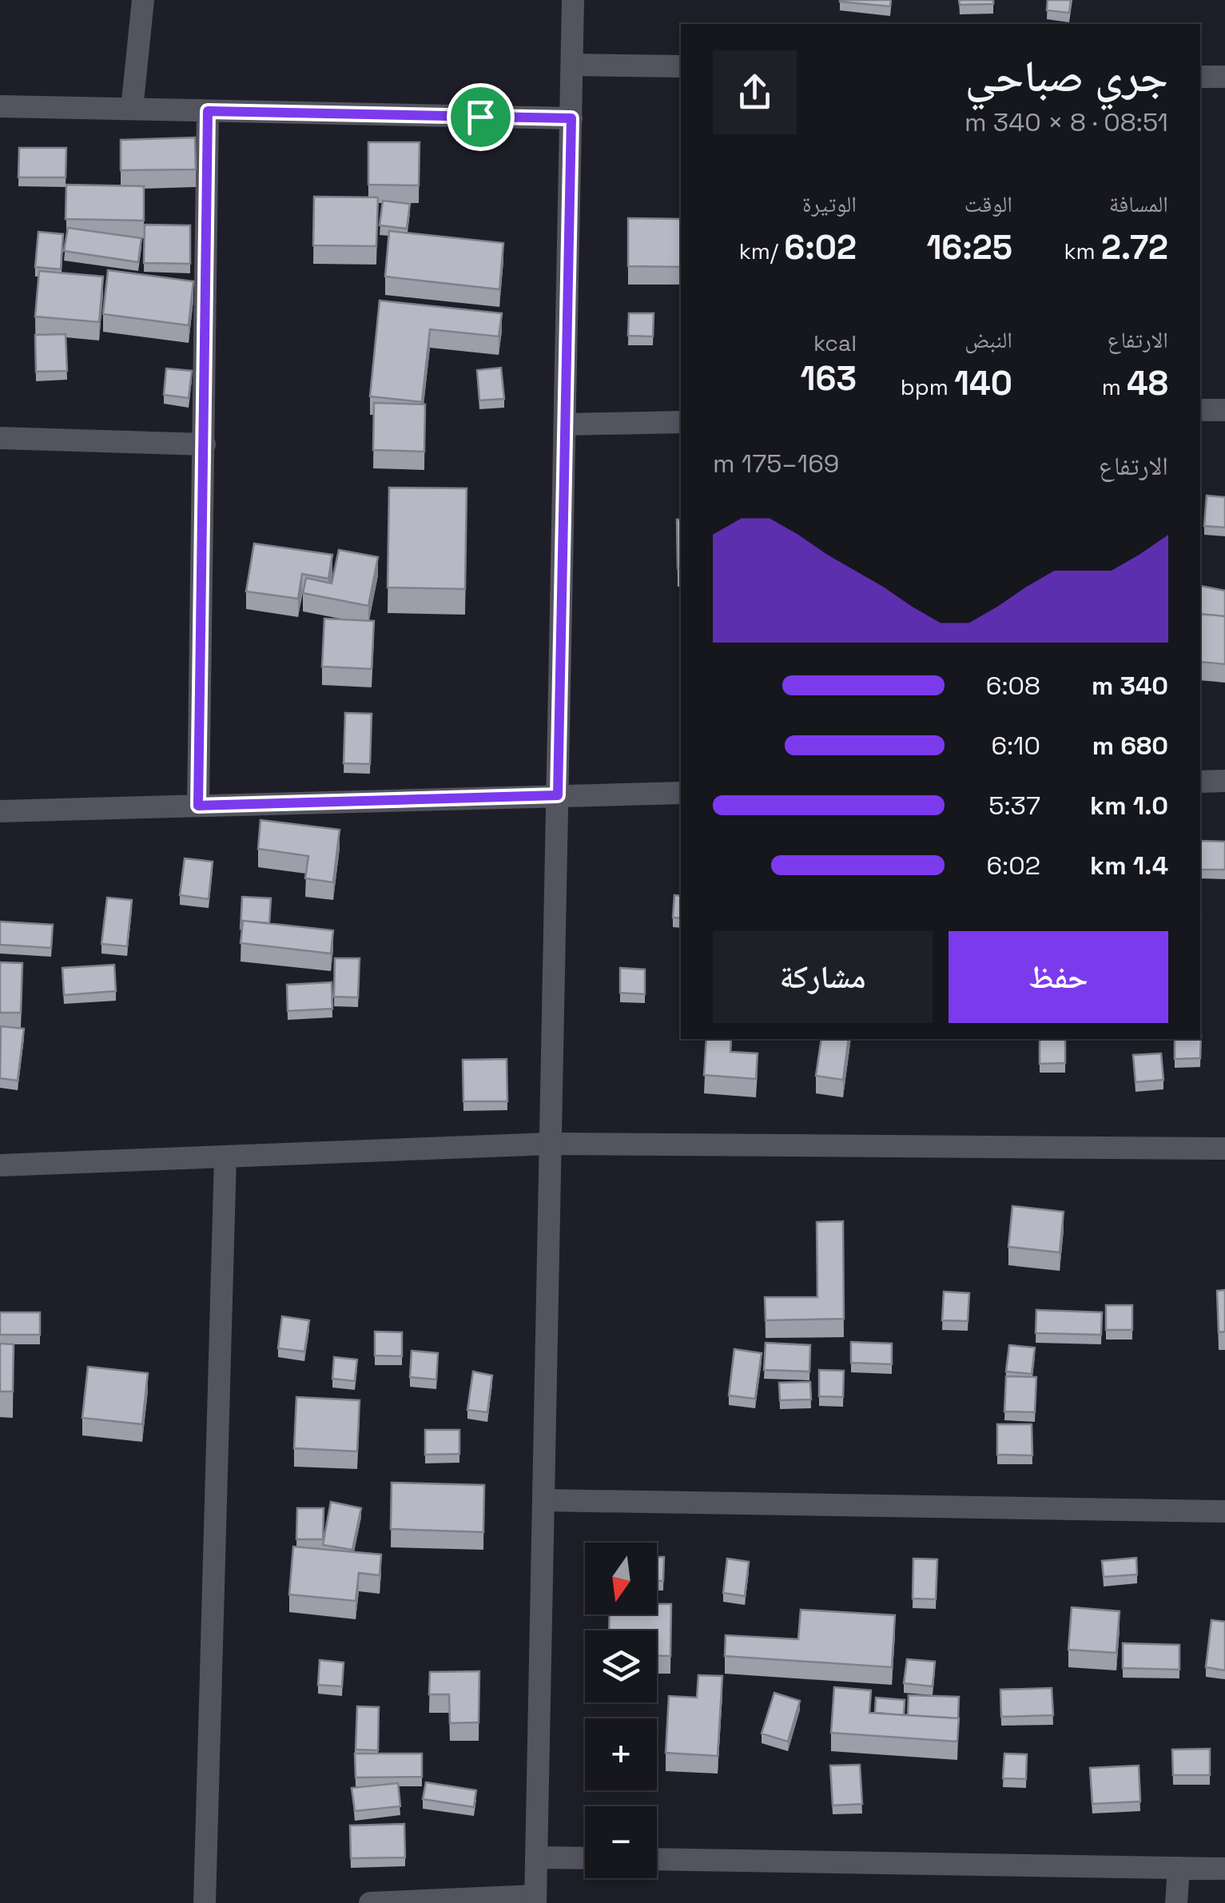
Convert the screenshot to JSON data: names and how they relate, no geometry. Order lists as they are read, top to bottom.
{
  "north": "bottom",
  "page": {
    "heading": ["جري صباحي", "08:51 · 8 × 340 m"],
    "stats": [
      ["المسافة", "2.72 km"],
      ["الوقت", "16:25"],
      ["الوتيرة", "6:02 /km"],
      ["الارتفاع", "48 m"],
      ["النبض", "140 bpm"],
      ["kcal", "163"]
    ],
    "chart": ["الارتفاع", "169–175 m"],
    "list": [
      {
        "name": "340 m",
        "note": "6:08"
      },
      {
        "name": "680 m",
        "note": "6:10"
      },
      {
        "name": "1.0 km",
        "note": "5:37"
      },
      {
        "name": "1.4 km",
        "note": "6:02"
      }
    ],
    "buttons": ["حفظ", "مشاركة"],
    "map_buttons": ["+", "−"]
  }
}
